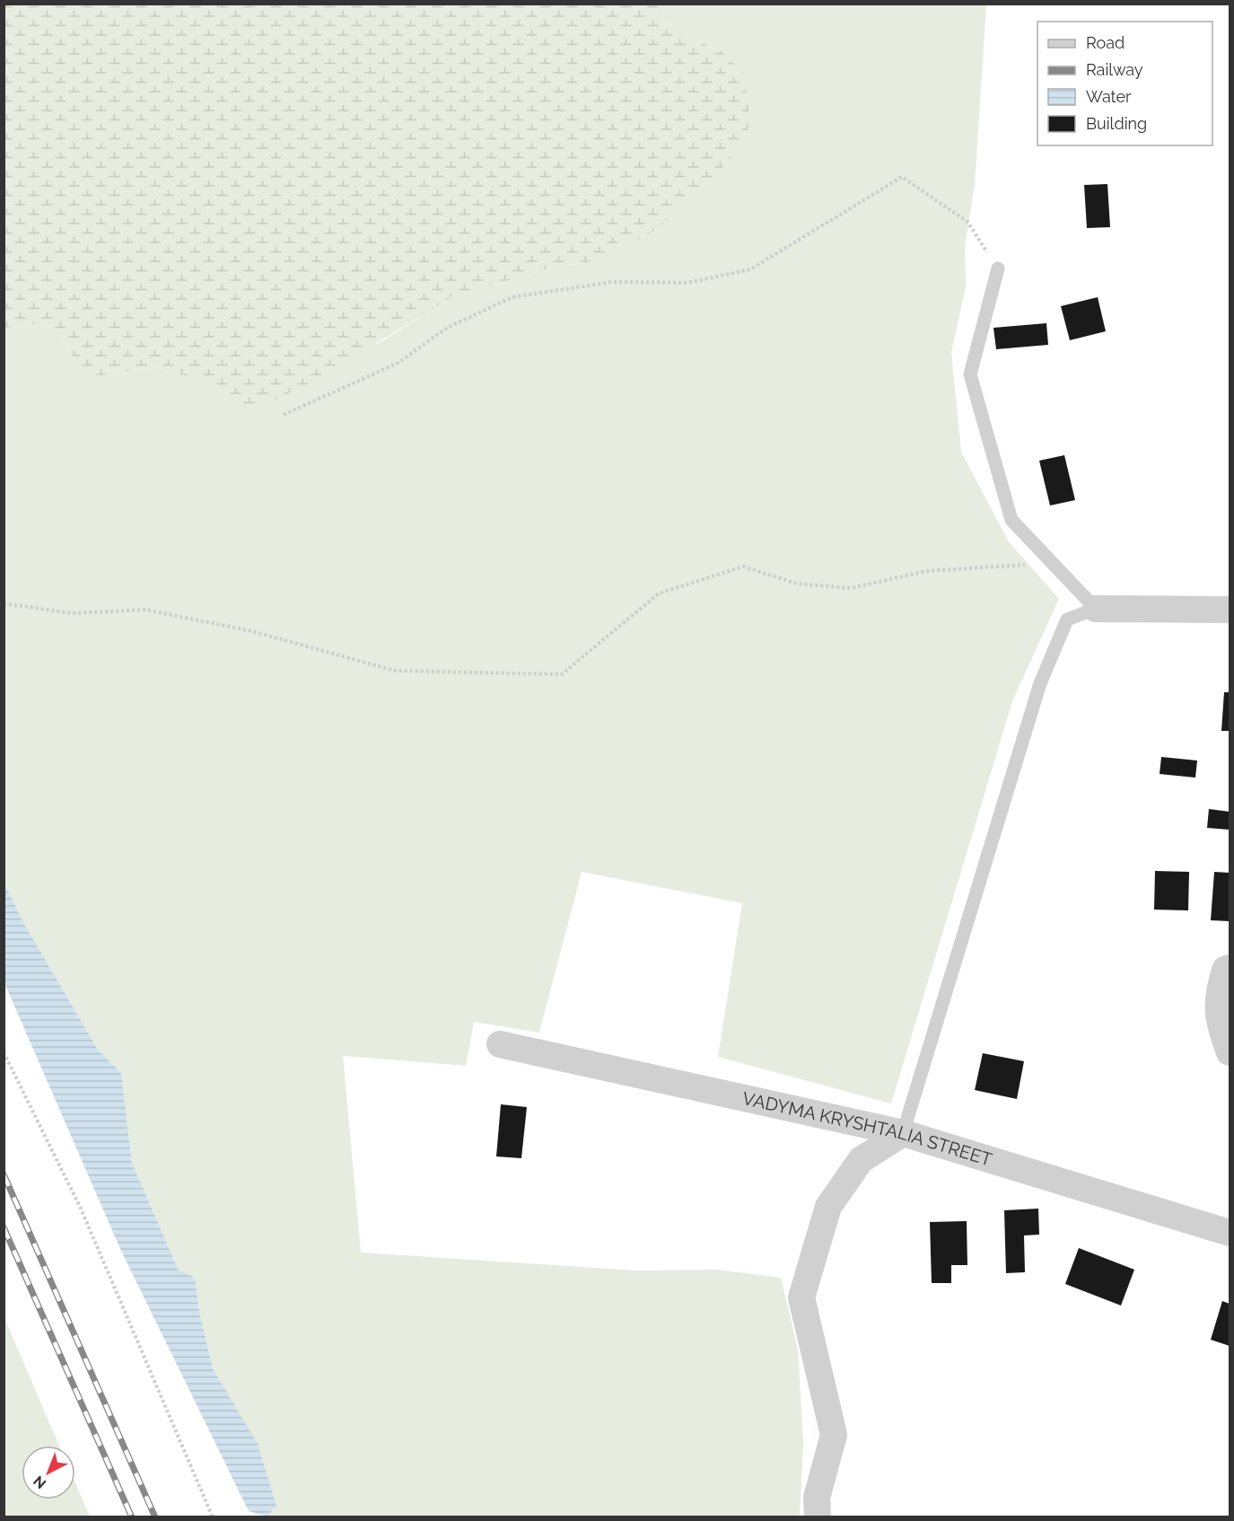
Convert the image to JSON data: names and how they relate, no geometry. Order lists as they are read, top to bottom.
{
  "streets": {
    "street": ["VADYMA KRYSHTALIA STREET"]
  },
  "legend": [
    "Road",
    "Railway",
    "Water",
    "Building"
  ],
  "north": "bottom left"
}
